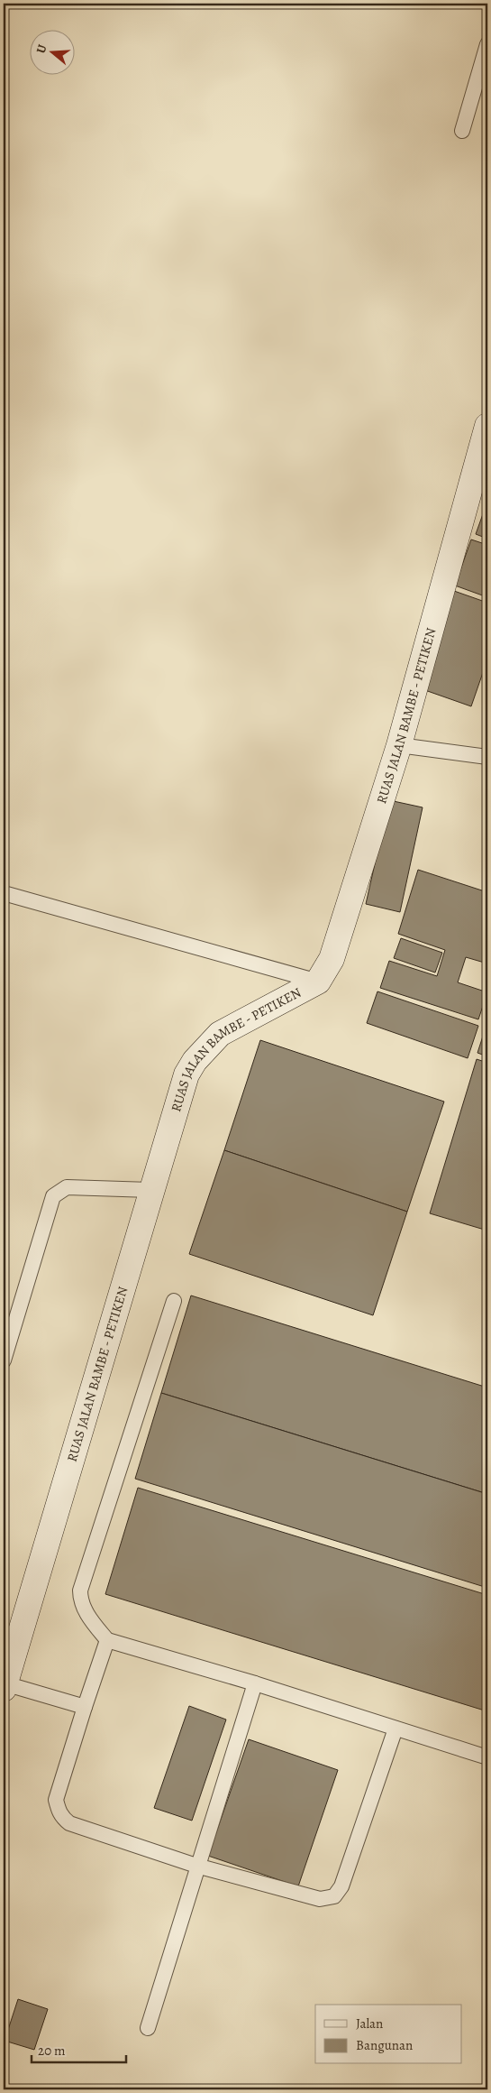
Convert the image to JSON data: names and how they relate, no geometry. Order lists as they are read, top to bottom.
{
  "streets": {
    "main road": ["RUAS JALAN BAMBE - PETIKEN"]
  },
  "legend": ["Jalan", "Bangunan"],
  "scale_bar": "20 m",
  "north": "left"
}
